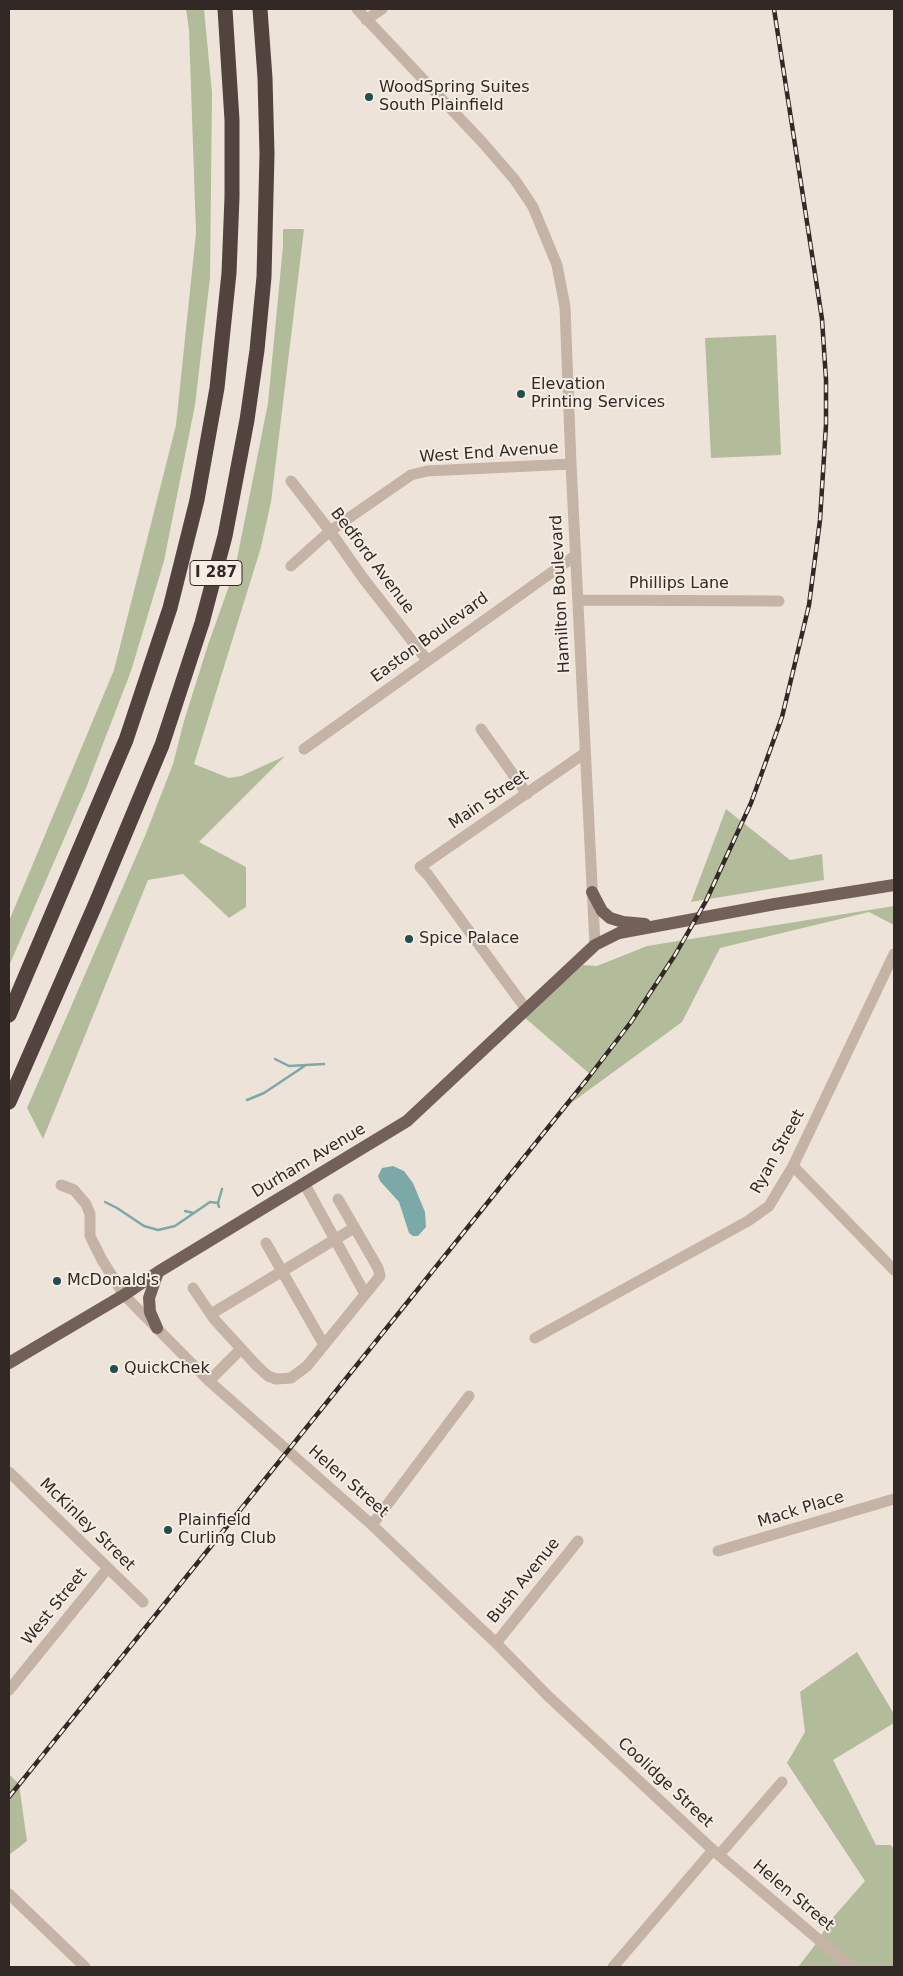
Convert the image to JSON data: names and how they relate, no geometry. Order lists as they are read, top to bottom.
{
  "streets": {
    "highway": ["I 287"],
    "main road": ["Durham Avenue"],
    "street": [
      "West End Avenue",
      "Bedford Avenue",
      "Phillips Lane",
      "Hamilton Boulevard",
      "Easton Boulevard",
      "Main Street",
      "Ryan Street",
      "Helen Street",
      "Mack Place",
      "McKinley Street",
      "Bush Avenue",
      "West Street",
      "Coolidge Street"
    ]
  },
  "crossings": [
    ["West End Avenue", "Bedford Avenue"],
    ["West End Avenue", "Hamilton Boulevard"],
    ["Bedford Avenue", "Easton Boulevard"],
    ["Phillips Lane", "Hamilton Boulevard"],
    ["Hamilton Boulevard", "Easton Boulevard"],
    ["Hamilton Boulevard", "Main Street"],
    ["Hamilton Boulevard", "Durham Avenue"],
    ["Main Street", "Durham Avenue"],
    ["Durham Avenue", "Helen Street"],
    ["Helen Street", "Bush Avenue"],
    ["Helen Street", "Coolidge Street"],
    ["McKinley Street", "West Street"]
  ],
  "places": [
    "WoodSpring Suites South Plainfield",
    "Elevation Printing Services",
    "Spice Palace",
    "McDonald's",
    "QuickChek",
    "Plainfield Curling Club"
  ]
}
